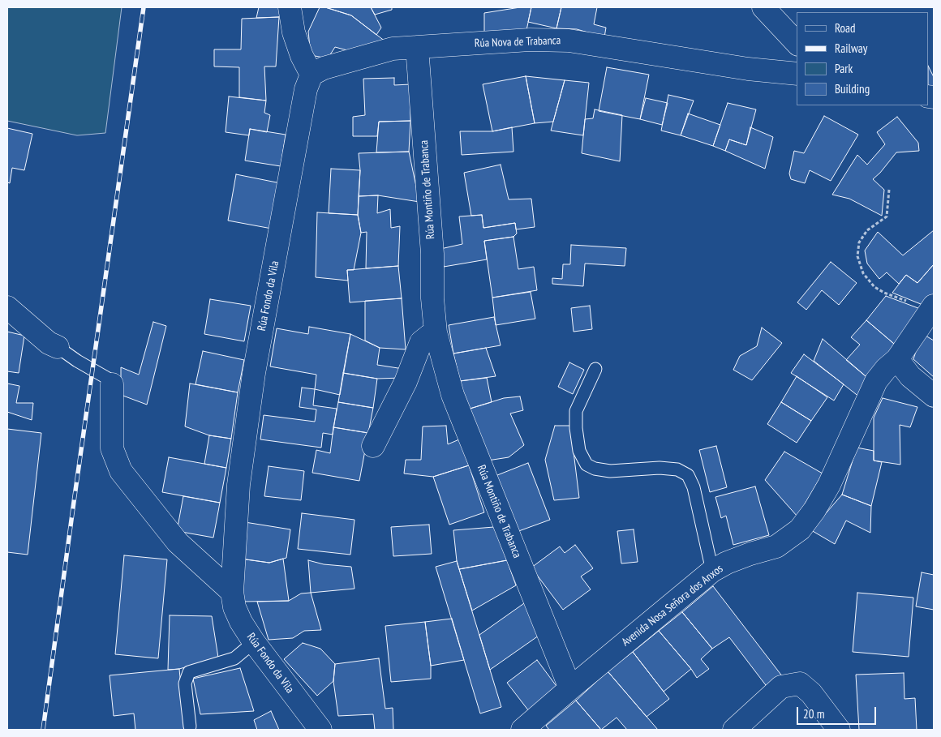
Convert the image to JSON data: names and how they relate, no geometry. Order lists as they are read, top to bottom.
{
  "streets": {
    "street": [
      "Rúa Nova de Trabanca",
      "Rúa Montiño de Trabanca",
      "Rúa Fondo da Vila",
      "Avenida Nosa Señora dos Anxos"
    ]
  },
  "crossings": [
    ["Rúa Nova de Trabanca", "Rúa Montiño de Trabanca"],
    ["Rúa Nova de Trabanca", "Rúa Fondo da Vila"],
    ["Rúa Montiño de Trabanca", "Avenida Nosa Señora dos Anxos"]
  ],
  "legend": [
    "Road",
    "Railway",
    "Park",
    "Building"
  ],
  "scale_bar": "20 m"
}
